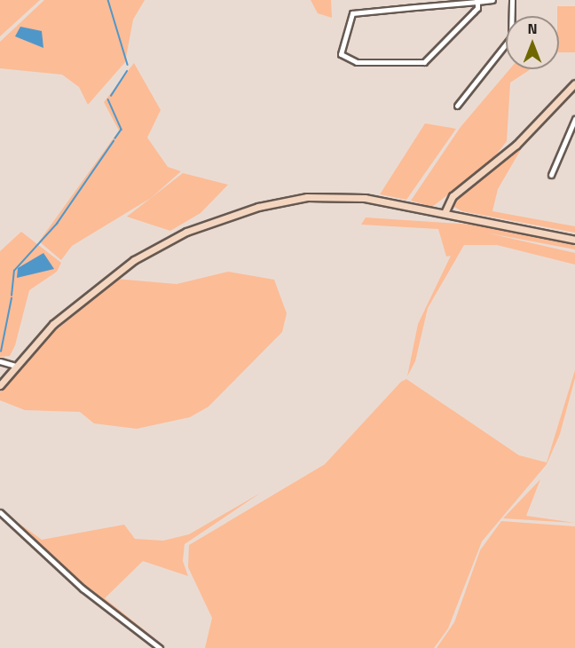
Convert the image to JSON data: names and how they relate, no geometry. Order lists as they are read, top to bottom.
{
  "north": "top"
}
